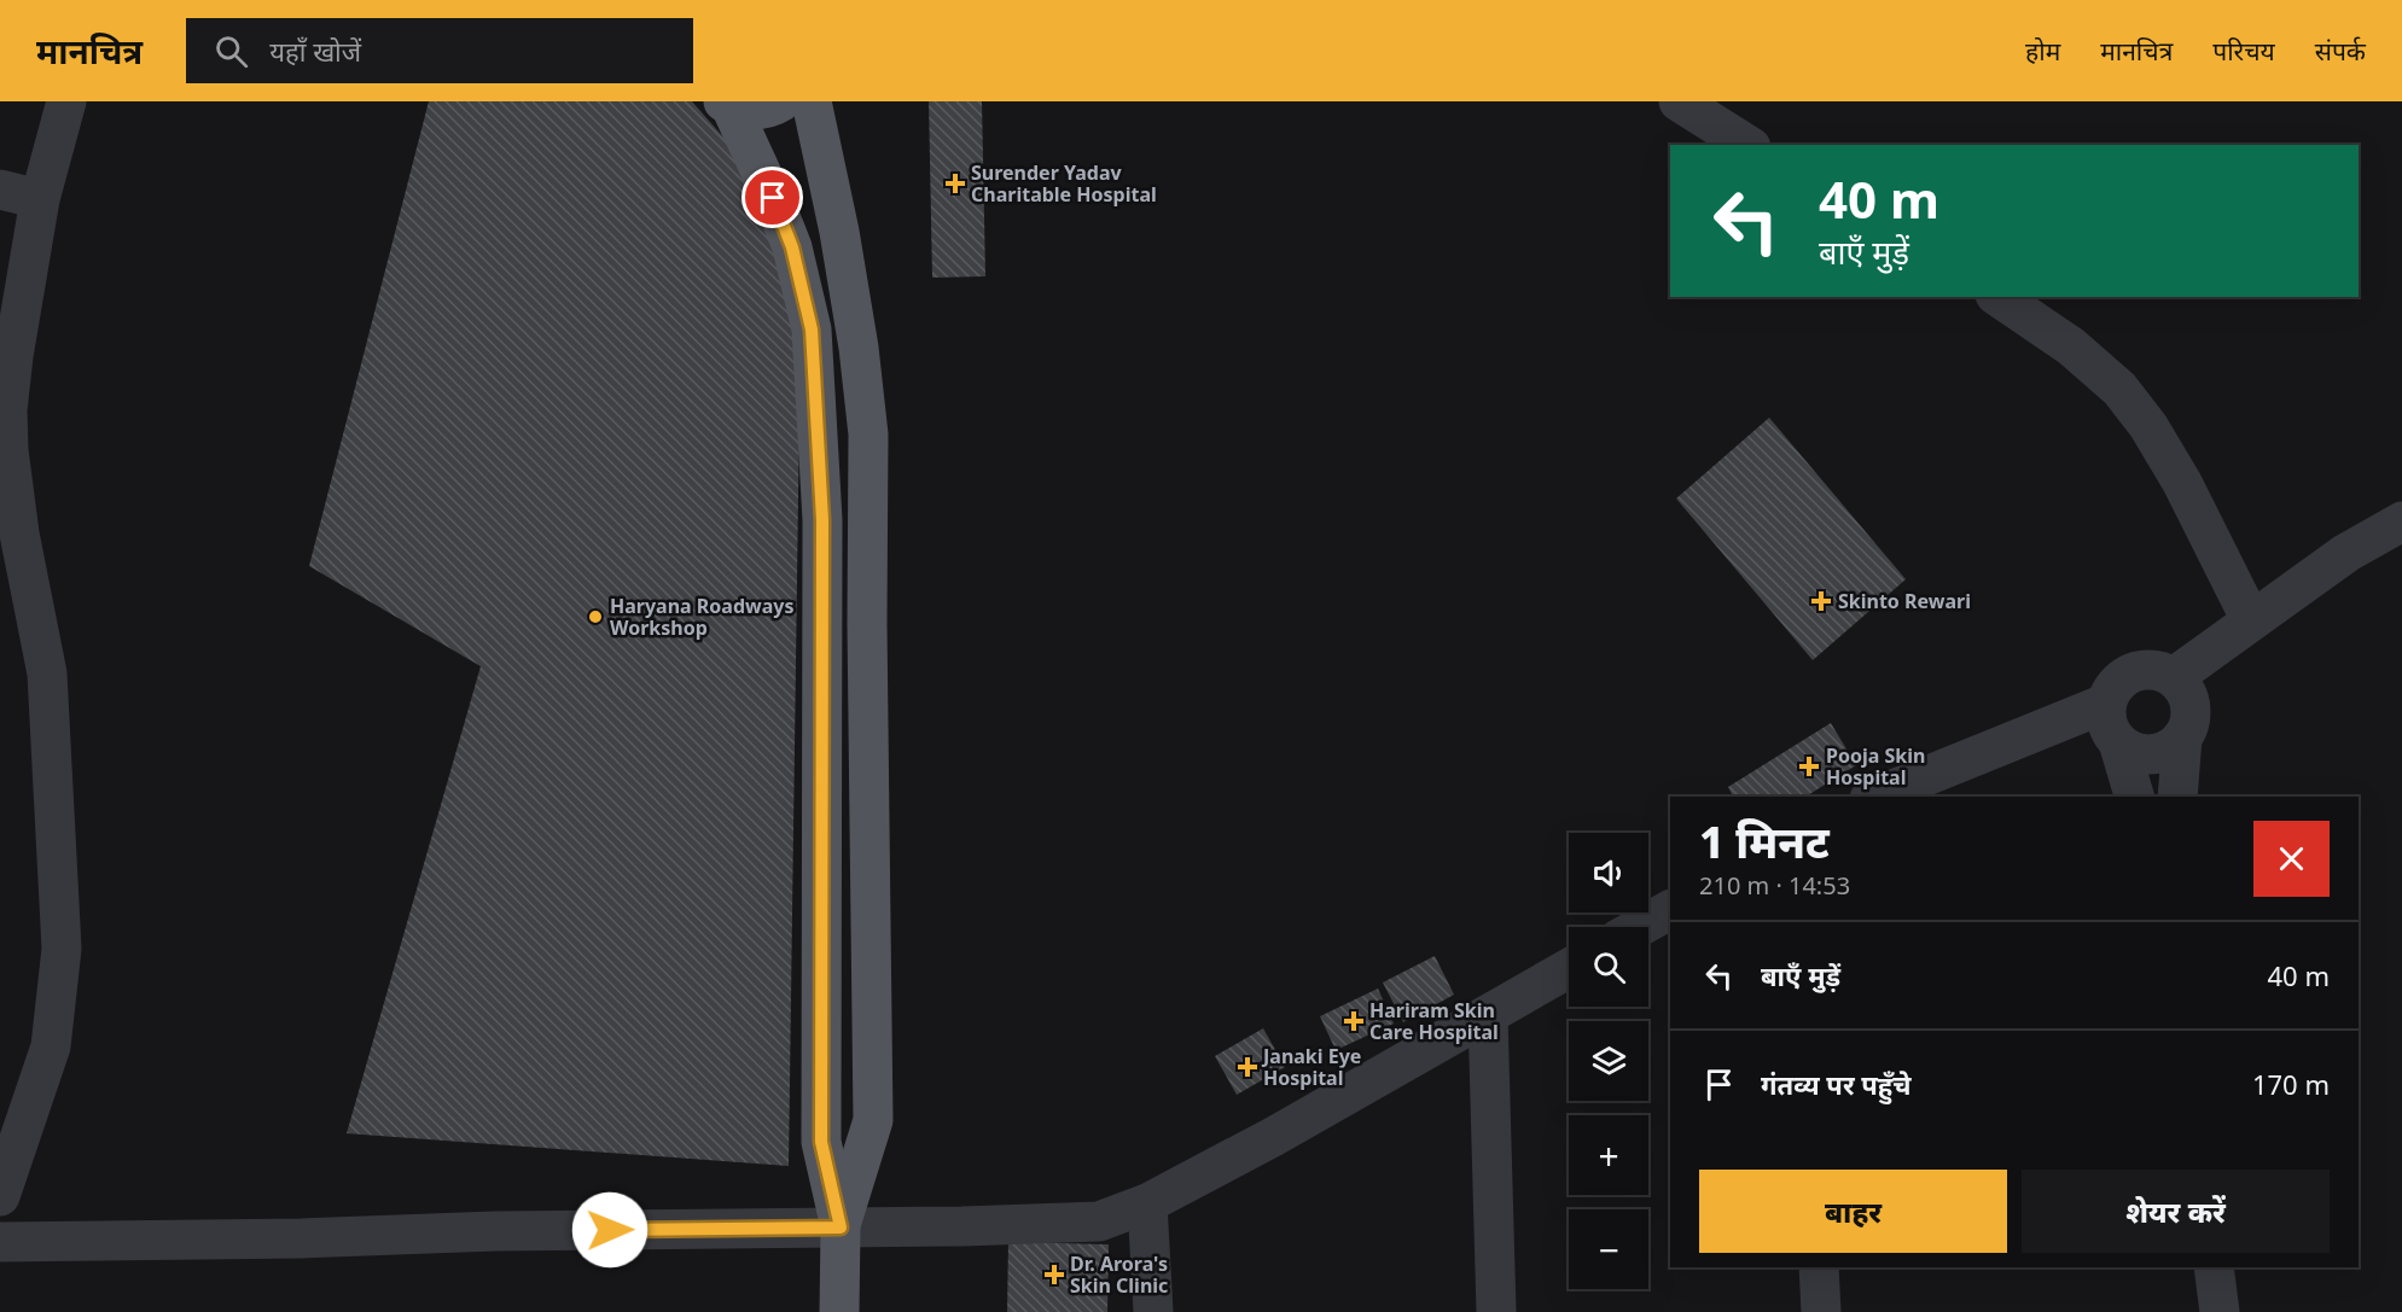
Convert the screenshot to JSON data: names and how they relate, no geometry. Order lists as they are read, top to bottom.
{
  "places": {
    "health": [
      "Surender Yadav Charitable Hospital",
      "Skinto Rewari",
      "Pooja Skin Hospital",
      "Hariram Skin Care Hospital",
      "Janaki Eye Hospital",
      "Dr. Arora's Skin Clinic"
    ],
    "other": ["Haryana Roadways Workshop"]
  },
  "page": {
    "header": "मानचित्र",
    "search": "यहाँ खोजें",
    "nav": [
      "होम",
      "मानचित्र",
      "परिचय",
      "संपर्क"
    ],
    "turn": ["40 m", "बाएँ मुड़ें"],
    "heading": ["1 मिनट", "210 m · 14:53"],
    "map_buttons": ["+", "−"],
    "list": [
      {
        "name": "बाएँ मुड़ें",
        "value": "40 m"
      },
      {
        "name": "गंतव्य पर पहुँचे",
        "value": "170 m"
      }
    ],
    "buttons": ["बाहर", "शेयर करें"]
  }
}
